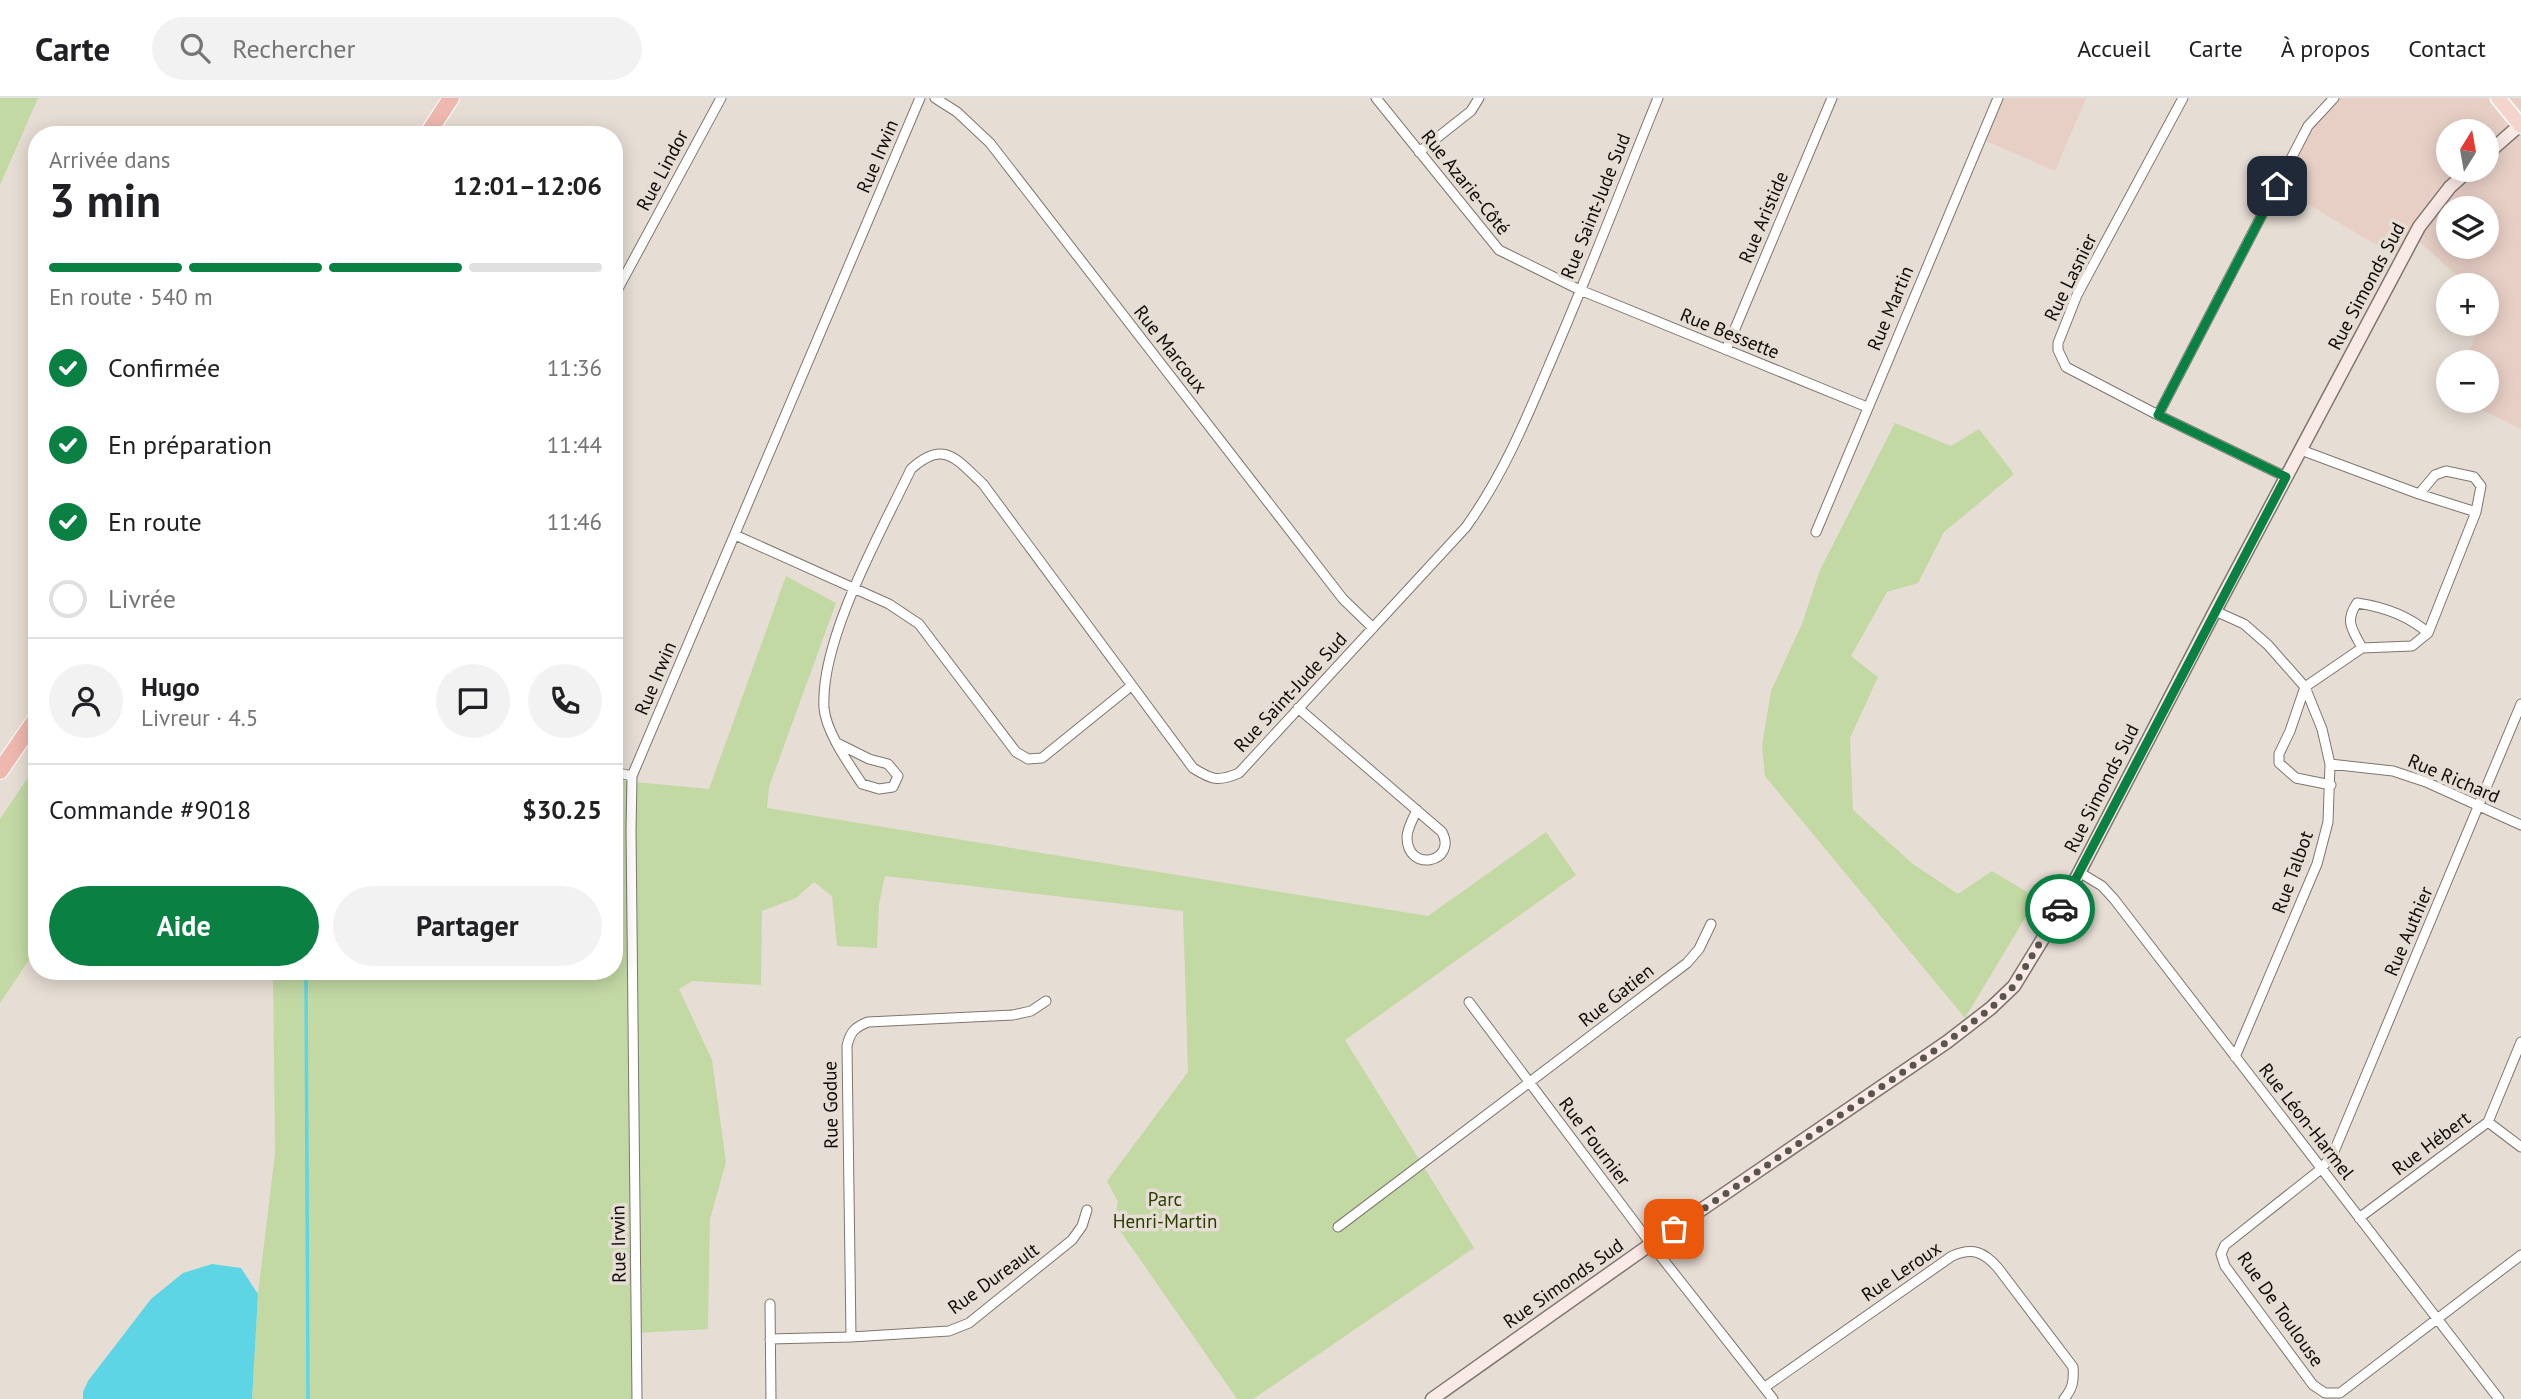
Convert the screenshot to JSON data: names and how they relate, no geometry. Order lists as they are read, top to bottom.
{
  "streets": {
    "street": [
      "Rue Irwin",
      "Rue Lindor",
      "Rue Azarie-Côté",
      "Rue Saint-Jude Sud",
      "Rue Aristide",
      "Rue Lasnier",
      "Rue Simonds Sud",
      "Rue Martin",
      "Rue Bessette",
      "Rue Marcoux",
      "Rue Richard",
      "Rue Talbot",
      "Rue Authier",
      "Rue Gatien",
      "Rue Godue",
      "Rue Léon-Harmel",
      "Rue Fournier",
      "Rue Hébert",
      "Rue Leroux",
      "Rue Dureault",
      "Rue De Toulouse"
    ]
  },
  "crossings": [
    ["Rue Azarie-Côté", "Rue Saint-Jude Sud"],
    ["Rue Azarie-Côté", "Rue Bessette"],
    ["Rue Saint-Jude Sud", "Rue Bessette"],
    ["Rue Saint-Jude Sud", "Rue Marcoux"],
    ["Rue Aristide", "Rue Bessette"],
    ["Rue Lasnier", "Rue Simonds Sud"],
    ["Rue Simonds Sud", "Rue Talbot"],
    ["Rue Simonds Sud", "Rue Léon-Harmel"],
    ["Rue Simonds Sud", "Rue Fournier"],
    ["Rue Martin", "Rue Bessette"],
    ["Rue Richard", "Rue Talbot"],
    ["Rue Richard", "Rue Authier"],
    ["Rue Talbot", "Rue Léon-Harmel"],
    ["Rue Authier", "Rue Léon-Harmel"],
    ["Rue Authier", "Rue De Toulouse"],
    ["Rue Gatien", "Rue Fournier"],
    ["Rue Godue", "Rue Dureault"],
    ["Rue Léon-Harmel", "Rue Hébert"],
    ["Rue Léon-Harmel", "Rue De Toulouse"],
    ["Rue Fournier", "Rue Leroux"]
  ],
  "parks": ["Parc Henri-Martin"],
  "north": "top",
  "page": {
    "header": "Carte",
    "search": "Rechercher",
    "nav": [
      "Accueil",
      "Carte",
      "À propos",
      "Contact"
    ],
    "map_buttons": ["+", "−"],
    "heading": ["3 min", "Arrivée dans", "12:01–12:06"],
    "panel": [
      "Hugo",
      "Livreur · 4.5",
      "Commande #9018",
      "$30.25"
    ],
    "bar": "En route · 540 m",
    "list": [
      ["Confirmée", "11:36"],
      ["En préparation", "11:44"],
      ["En route", "11:46"],
      "Livrée"
    ],
    "buttons": ["Aide", "Partager"]
  }
}
